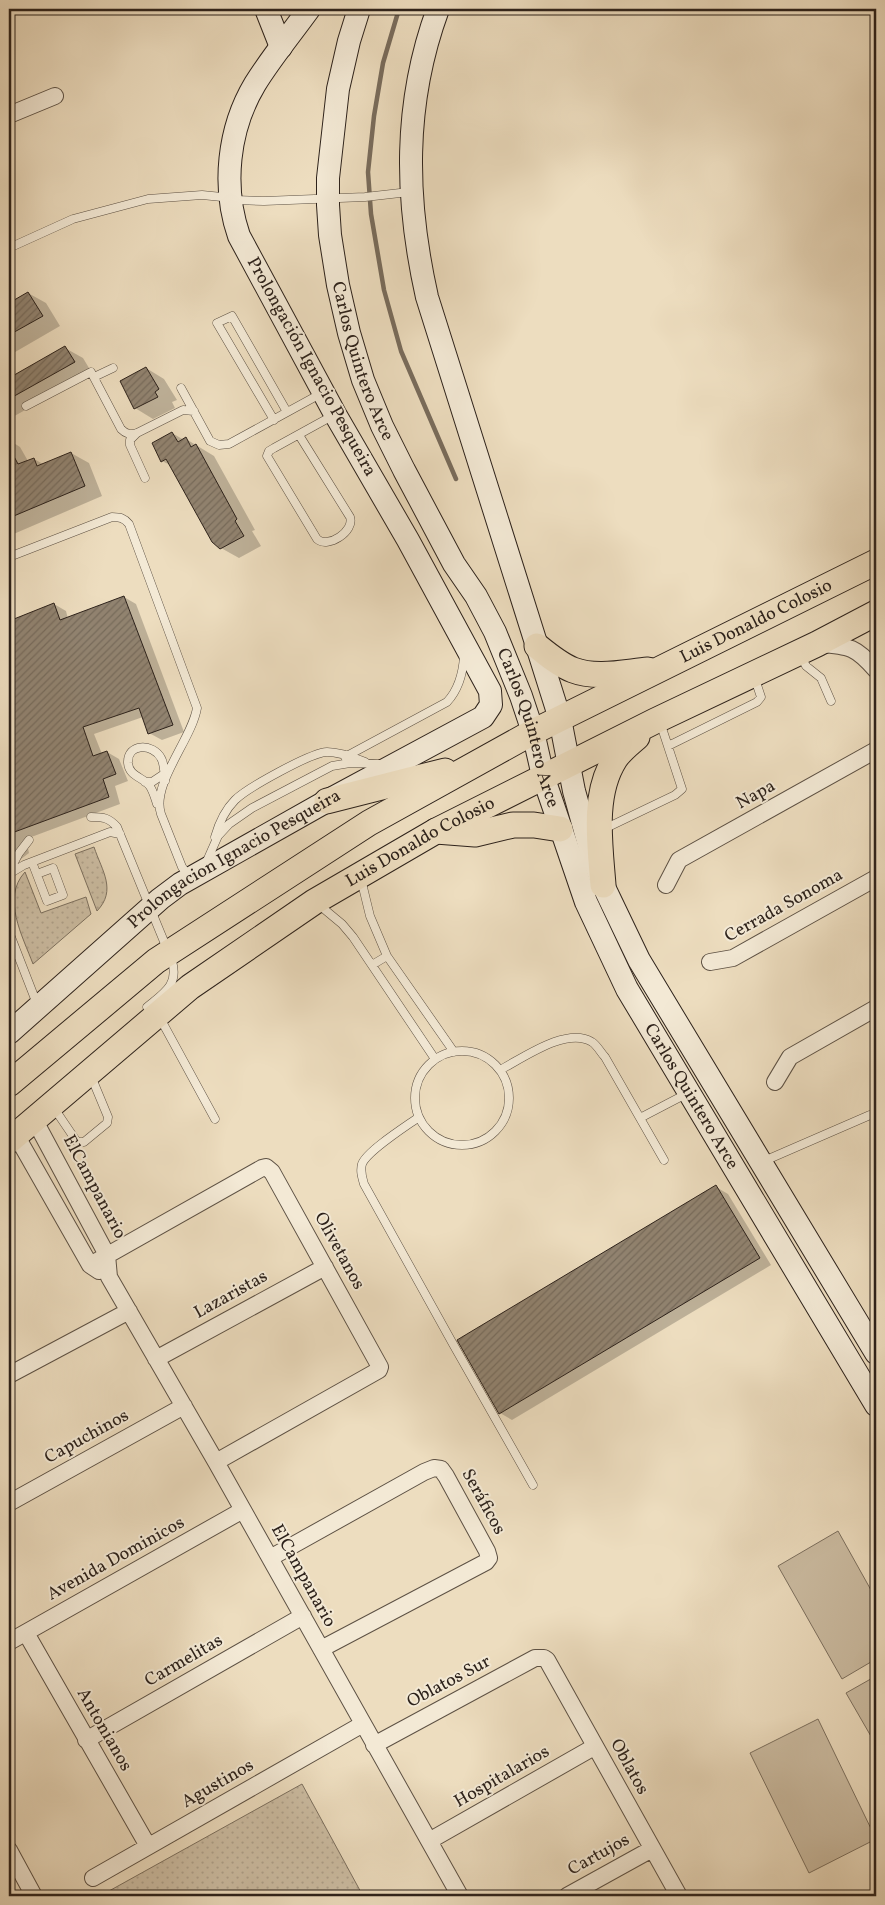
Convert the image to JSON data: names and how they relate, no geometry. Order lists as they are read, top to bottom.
{
  "streets": {
    "main road": [
      "Carlos Quintero Arce",
      "Prolongación Ignacio Pesqueira",
      "Luis Donaldo Colosio",
      "Prolongacion Ignacio Pesqueira"
    ],
    "street": [
      "Napa",
      "Cerrada Sonoma",
      "ElCampanario",
      "Olivetanos",
      "Lazaristas",
      "Capuchinos",
      "Seráficos",
      "Avenida Dominicos",
      "Carmelitas",
      "Oblatos Sur",
      "Antonianos",
      "Oblatos",
      "Hospitalarios",
      "Agustinos",
      "Cartujos"
    ]
  },
  "crossings": [
    ["Carlos Quintero Arce", "Luis Donaldo Colosio"],
    ["Prolongación Ignacio Pesqueira", "Prolongacion Ignacio Pesqueira"],
    ["Luis Donaldo Colosio", "ElCampanario"],
    ["ElCampanario", "Olivetanos"],
    ["ElCampanario", "Lazaristas"],
    ["ElCampanario", "Capuchinos"],
    ["ElCampanario", "Seráficos"],
    ["ElCampanario", "Avenida Dominicos"],
    ["ElCampanario", "Carmelitas"],
    ["ElCampanario", "Oblatos Sur"],
    ["ElCampanario", "Hospitalarios"],
    ["ElCampanario", "Agustinos"],
    ["Olivetanos", "Lazaristas"],
    ["Avenida Dominicos", "Antonianos"],
    ["Carmelitas", "Antonianos"],
    ["Oblatos Sur", "Oblatos"],
    ["Antonianos", "Agustinos"],
    ["Oblatos", "Hospitalarios"],
    ["Oblatos", "Cartujos"]
  ]
}
